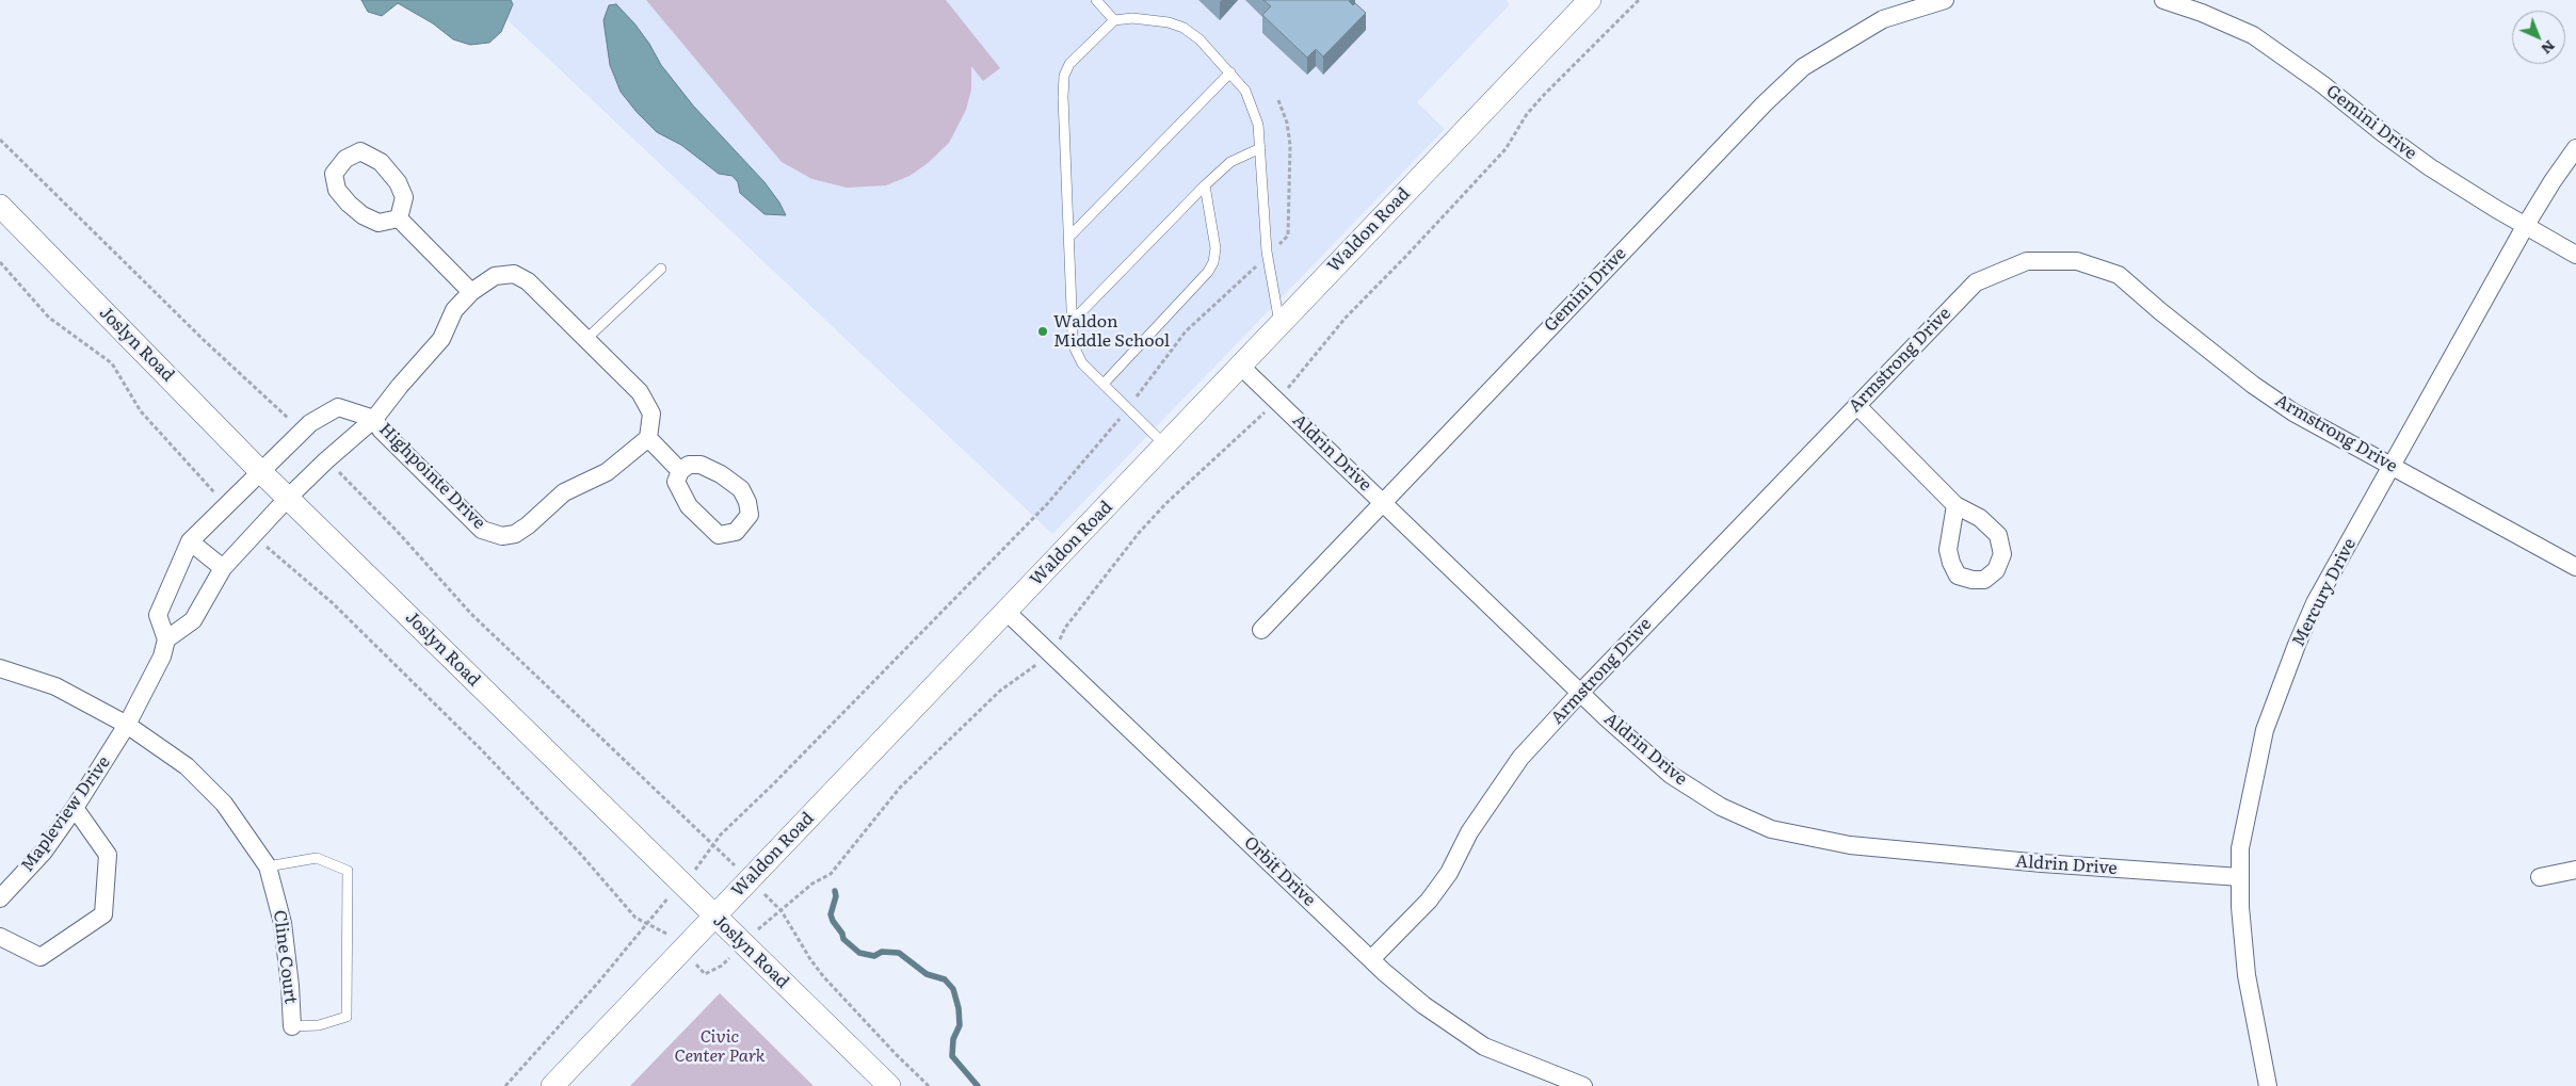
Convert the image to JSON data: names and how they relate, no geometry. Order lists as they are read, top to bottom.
{
  "streets": {
    "street": [
      "Gemini Drive",
      "Waldon Road",
      "Joslyn Road",
      "Armstrong Drive",
      "Aldrin Drive",
      "Highpointe Drive",
      "Mercury Drive",
      "Mapleview Drive",
      "Orbit Drive",
      "Cline Court"
    ]
  },
  "crossings": [
    ["Gemini Drive", "Aldrin Drive"],
    ["Gemini Drive", "Mercury Drive"],
    ["Waldon Road", "Joslyn Road"],
    ["Waldon Road", "Aldrin Drive"],
    ["Waldon Road", "Orbit Drive"],
    ["Armstrong Drive", "Aldrin Drive"],
    ["Armstrong Drive", "Mercury Drive"],
    ["Armstrong Drive", "Orbit Drive"],
    ["Aldrin Drive", "Mercury Drive"],
    ["Mapleview Drive", "Cline Court"]
  ],
  "parks": ["Civic Center Park"],
  "places": ["Waldon Middle School"],
  "north": "bottom right"
}
